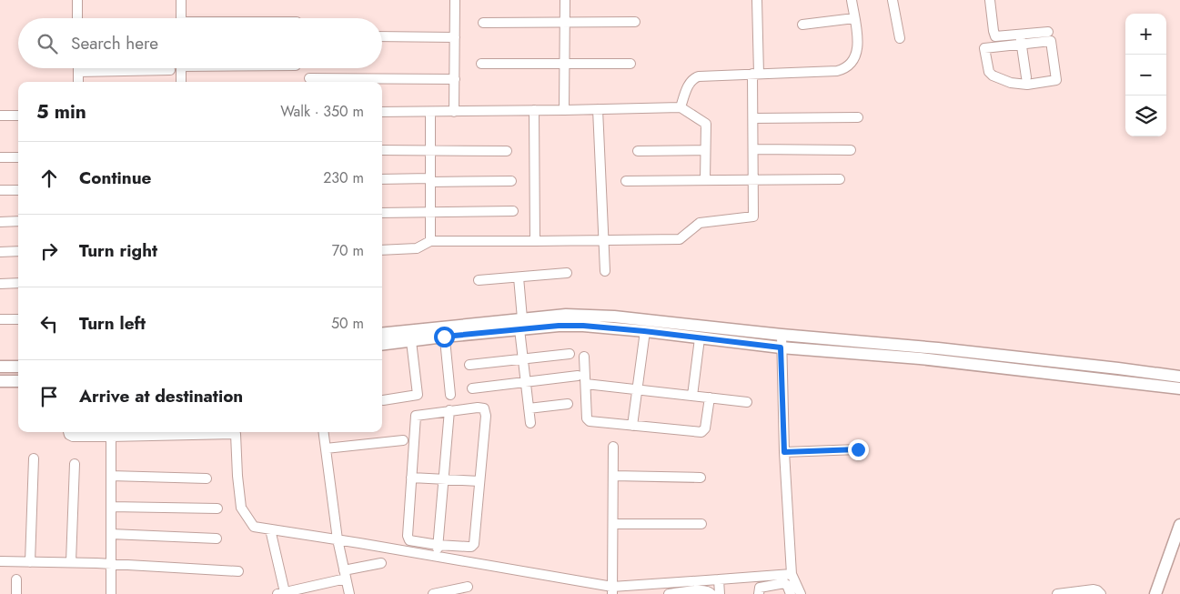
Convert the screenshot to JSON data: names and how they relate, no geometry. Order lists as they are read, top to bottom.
{
  "page": {
    "map_buttons": ["+", "−"],
    "search": "Search here",
    "heading": ["5 min", "Walk · 350 m"],
    "list": [
      ["Continue", "230 m"],
      ["Turn right", "70 m"],
      ["Turn left", "50 m"],
      "Arrive at destination"
    ]
  }
}
